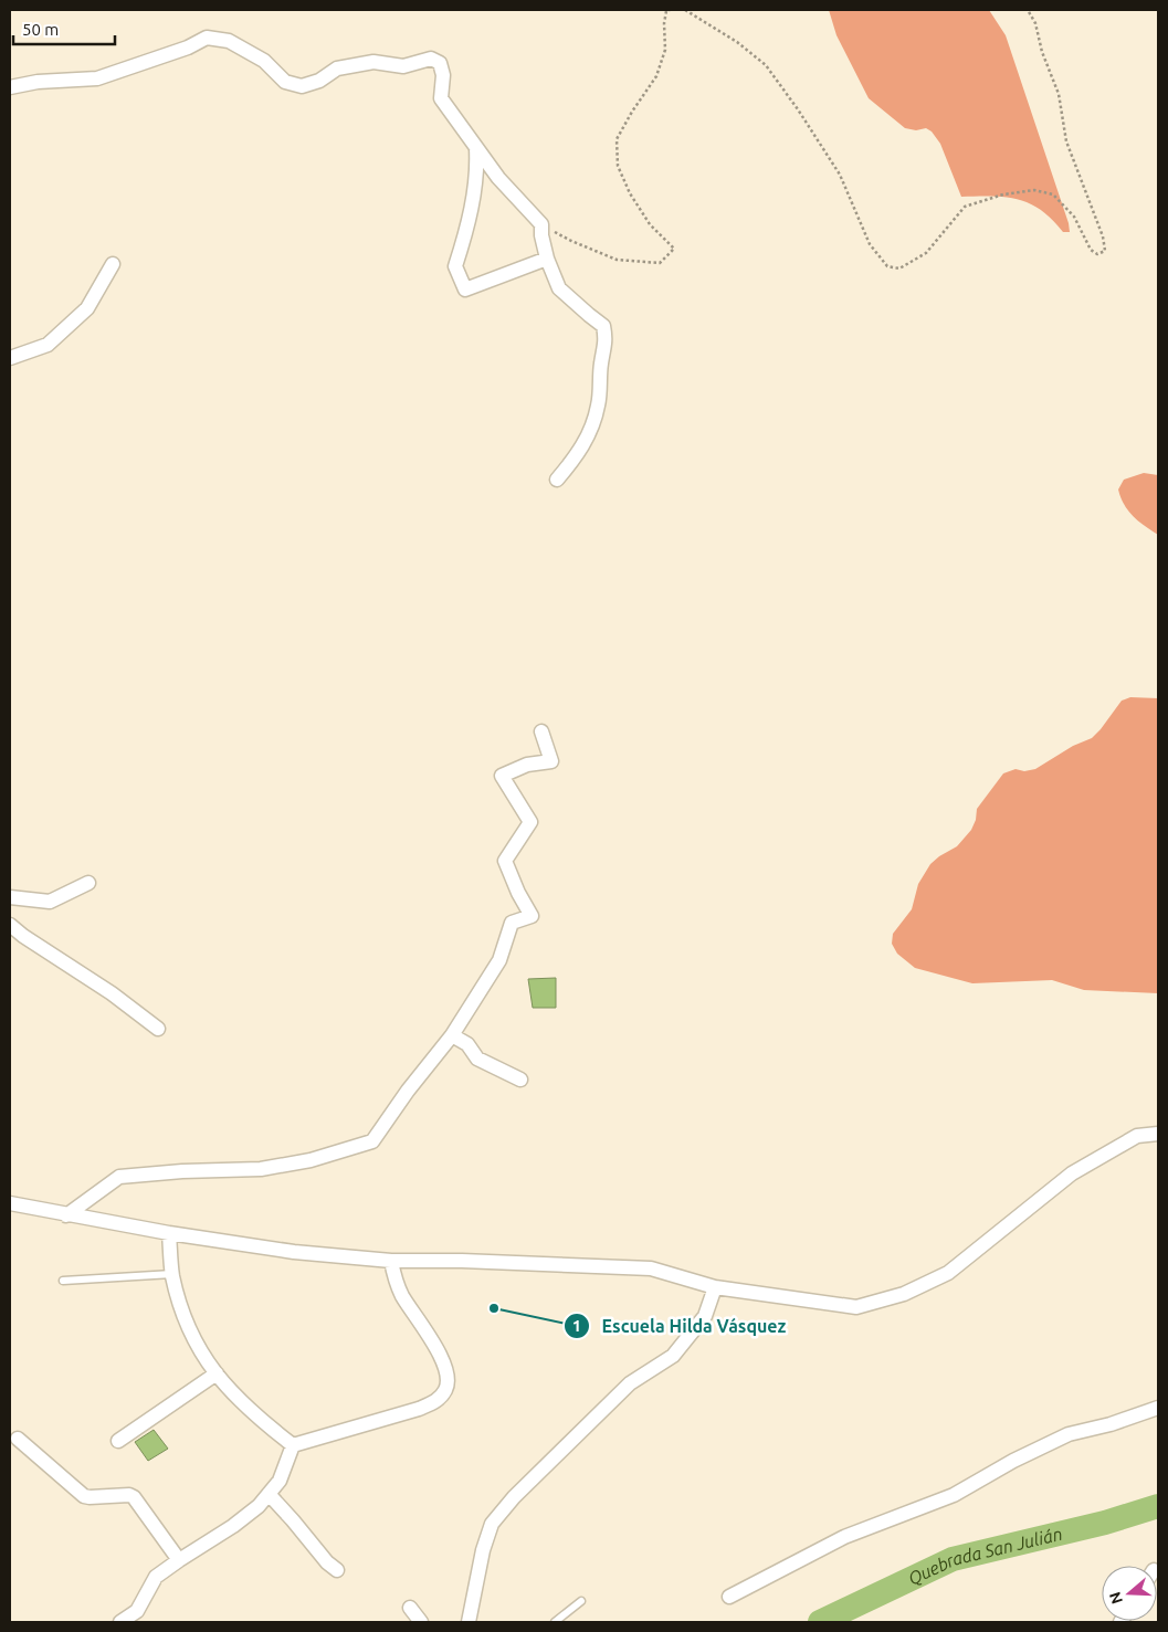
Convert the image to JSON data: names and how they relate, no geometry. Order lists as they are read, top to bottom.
{
  "water": ["Quebrada San Julián"],
  "places": ["Escuela Hilda Vásquez"],
  "scale_bar": "50 m",
  "north": "left"
}
